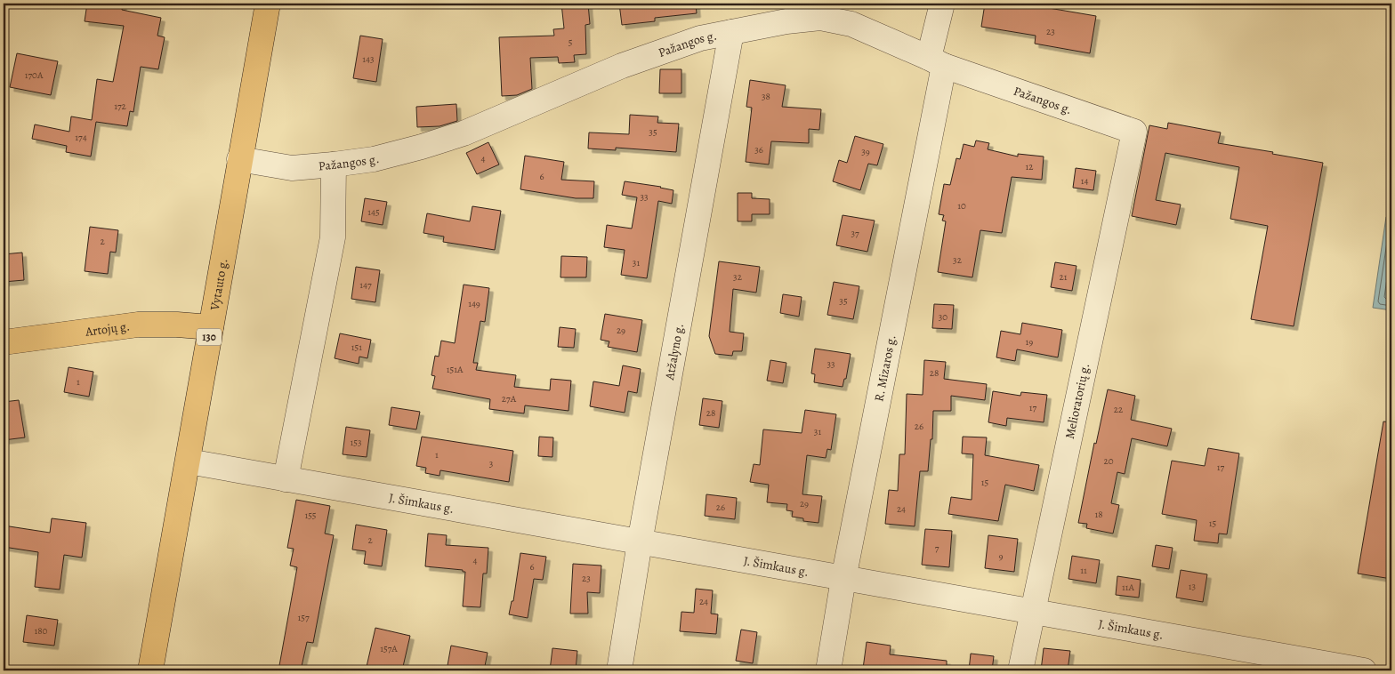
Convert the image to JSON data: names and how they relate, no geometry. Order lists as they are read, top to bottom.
{
  "streets": {
    "main road": ["Vytauto g.", "Artojų g.", "130"],
    "street": [
      "Pažangos g.",
      "Atžalyno g.",
      "R. Mizaros g.",
      "Melioratorių g.",
      "J. Šimkaus g."
    ]
  },
  "crossings": [
    ["Pažangos g.", "Vytauto g."],
    ["Pažangos g.", "Atžalyno g."],
    ["Pažangos g.", "R. Mizaros g."],
    ["Pažangos g.", "Melioratorių g."],
    ["Vytauto g.", "Artojų g."],
    ["Vytauto g.", "J. Šimkaus g."],
    ["Atžalyno g.", "J. Šimkaus g."],
    ["R. Mizaros g.", "J. Šimkaus g."],
    ["Melioratorių g.", "J. Šimkaus g."]
  ],
  "house_numbers": [
    "23",
    "5",
    "143",
    "170A",
    "38",
    "172",
    "35",
    "174",
    "36",
    "39",
    "4",
    "12",
    "6",
    "14",
    "33",
    "10",
    "145",
    "37",
    "2",
    "32",
    "31",
    "32",
    "21",
    "147",
    "35",
    "149",
    "30",
    "29",
    "19",
    "151",
    "33",
    "151A",
    "28",
    "1",
    "27A",
    "17",
    "22",
    "28",
    "26",
    "31",
    "153",
    "1",
    "20",
    "3",
    "17",
    "15",
    "29",
    "26",
    "24",
    "18",
    "155",
    "15",
    "2",
    "7",
    "9",
    "4",
    "6",
    "11",
    "23",
    "13",
    "11A",
    "24",
    "157",
    "180",
    "157A"
  ]
}
